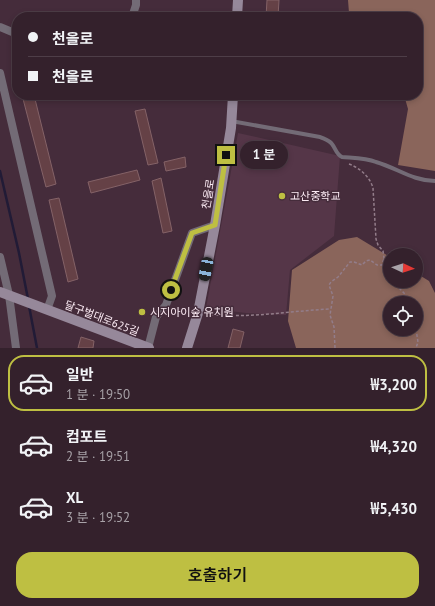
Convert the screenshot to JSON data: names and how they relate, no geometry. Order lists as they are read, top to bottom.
{
  "streets": {
    "street": ["천을로", "달구벌대로625길"]
  },
  "crossings": [
    ["천을로", "달구벌대로625길"]
  ],
  "places": ["고산중학교", "시지아이숲 유치원"],
  "north": "right",
  "page": {
    "banner": ["천을로", "천을로"],
    "bubble": "1 분",
    "list": [
      {
        "name": "일반",
        "note": "1 분 · 19:50",
        "value": "₩3,200"
      },
      {
        "name": "컴포트",
        "note": "2 분 · 19:51",
        "value": "₩4,320"
      },
      {
        "name": "XL",
        "note": "3 분 · 19:52",
        "value": "₩5,430"
      }
    ],
    "buttons": "호출하기"
  }
}
